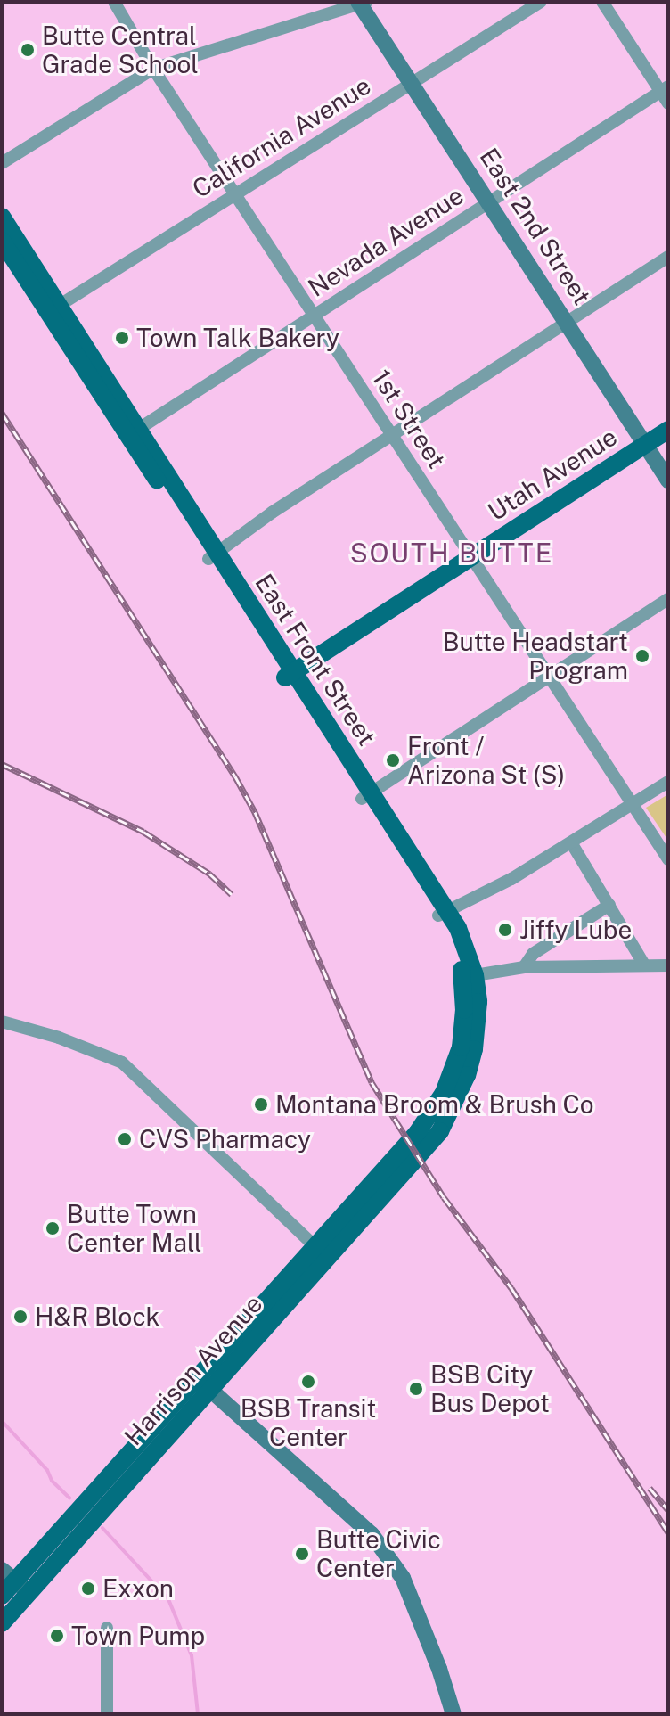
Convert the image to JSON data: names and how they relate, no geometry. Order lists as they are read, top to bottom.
{
  "streets": {
    "main road": ["Utah Avenue", "East Front Street", "Harrison Avenue"],
    "street": [
      "California Avenue",
      "East 2nd Street",
      "Nevada Avenue",
      "1st Street"
    ]
  },
  "crossings": [
    ["California Avenue", "East 2nd Street"],
    ["California Avenue", "1st Street"],
    ["California Avenue", "East Front Street"],
    ["East 2nd Street", "Nevada Avenue"],
    ["East 2nd Street", "Utah Avenue"],
    ["Nevada Avenue", "1st Street"],
    ["Nevada Avenue", "East Front Street"],
    ["1st Street", "Utah Avenue"],
    ["Utah Avenue", "East Front Street"],
    ["East Front Street", "Harrison Avenue"]
  ],
  "districts": ["SOUTH BUTTE"],
  "places": [
    "Butte Central Grade School",
    "Town Talk Bakery",
    "Butte Headstart Program",
    "Front / Arizona St (S)",
    "Jiffy Lube",
    "Montana Broom & Brush Co",
    "CVS Pharmacy",
    "Butte Town Center Mall",
    "H&R Block",
    "BSB Transit Center",
    "BSB City Bus Depot",
    "Butte Civic Center",
    "Exxon",
    "Town Pump"
  ]
}
